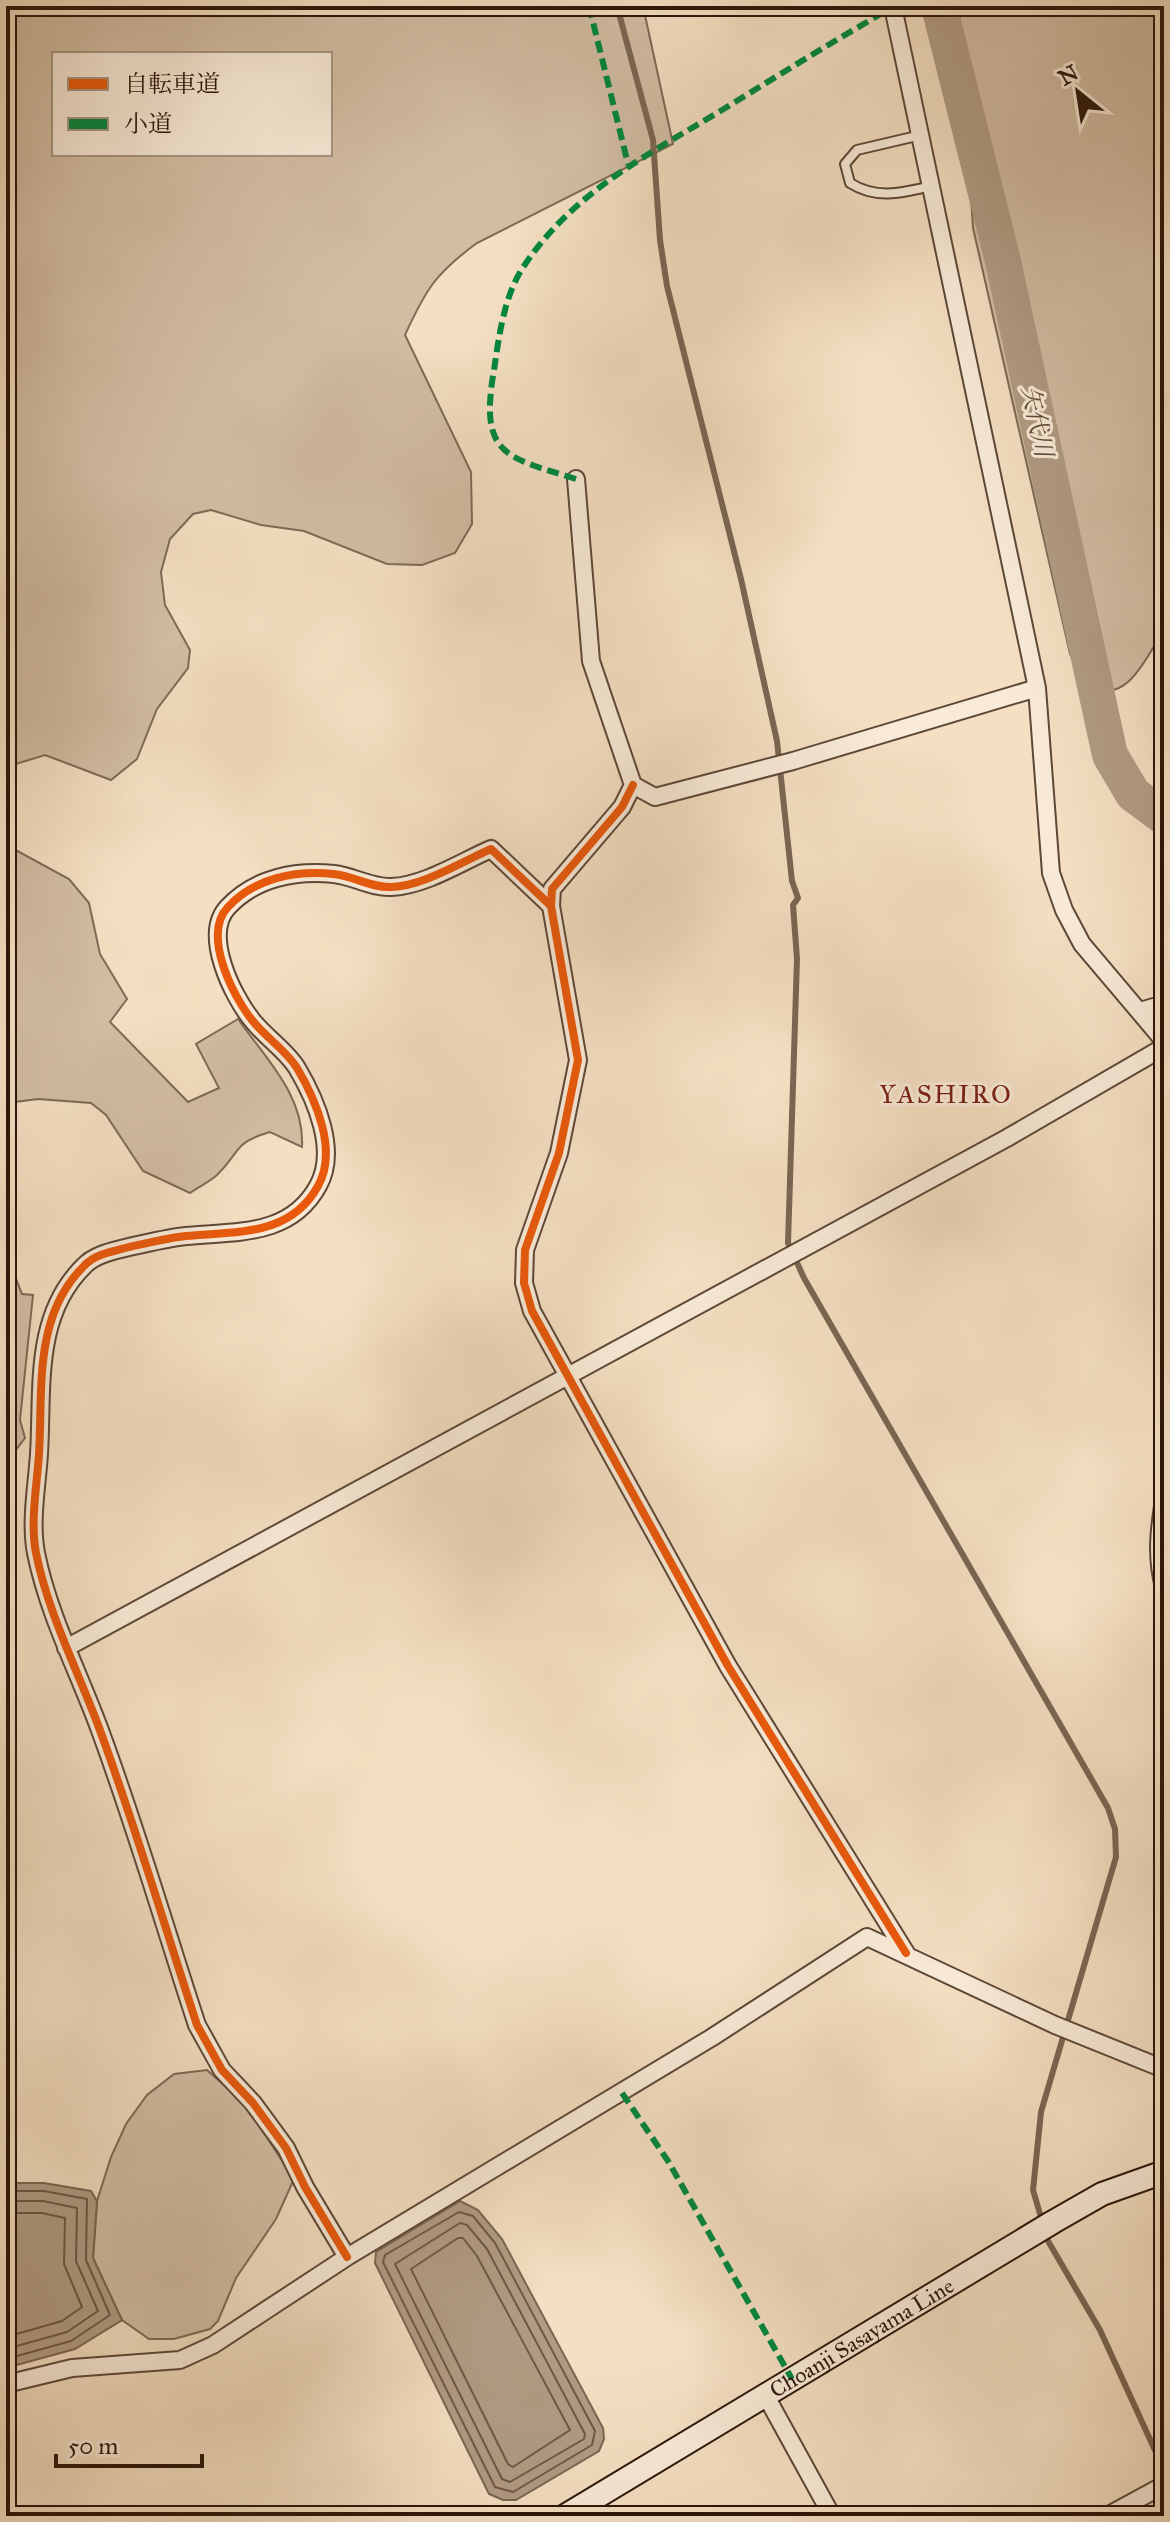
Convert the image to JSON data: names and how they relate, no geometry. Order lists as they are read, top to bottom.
{
  "streets": {
    "main road": ["Choanji Sasayama Line"]
  },
  "districts": ["YASHIRO"],
  "water": ["矢代川"],
  "legend": ["自転車道", "小道"],
  "scale_bar": "50 m",
  "north": "top left"
}
